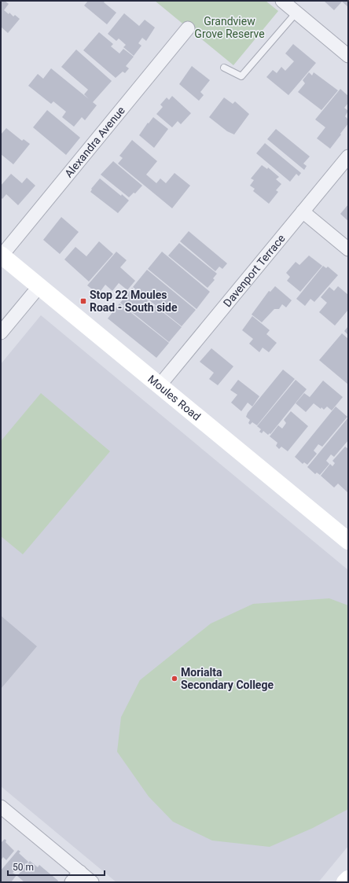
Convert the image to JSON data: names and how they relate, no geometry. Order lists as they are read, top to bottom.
{
  "streets": {
    "main road": ["Moules Road"],
    "street": ["Alexandra Avenue", "Davenport Terrace"]
  },
  "crossings": [
    ["Alexandra Avenue", "Moules Road"],
    ["Davenport Terrace", "Moules Road"]
  ],
  "parks": ["Grandview Grove Reserve"],
  "places": {
    "transit": ["Stop 22 Moules Road - South side"],
    "other": ["Morialta Secondary College"]
  },
  "scale_bar": "50 m"
}
